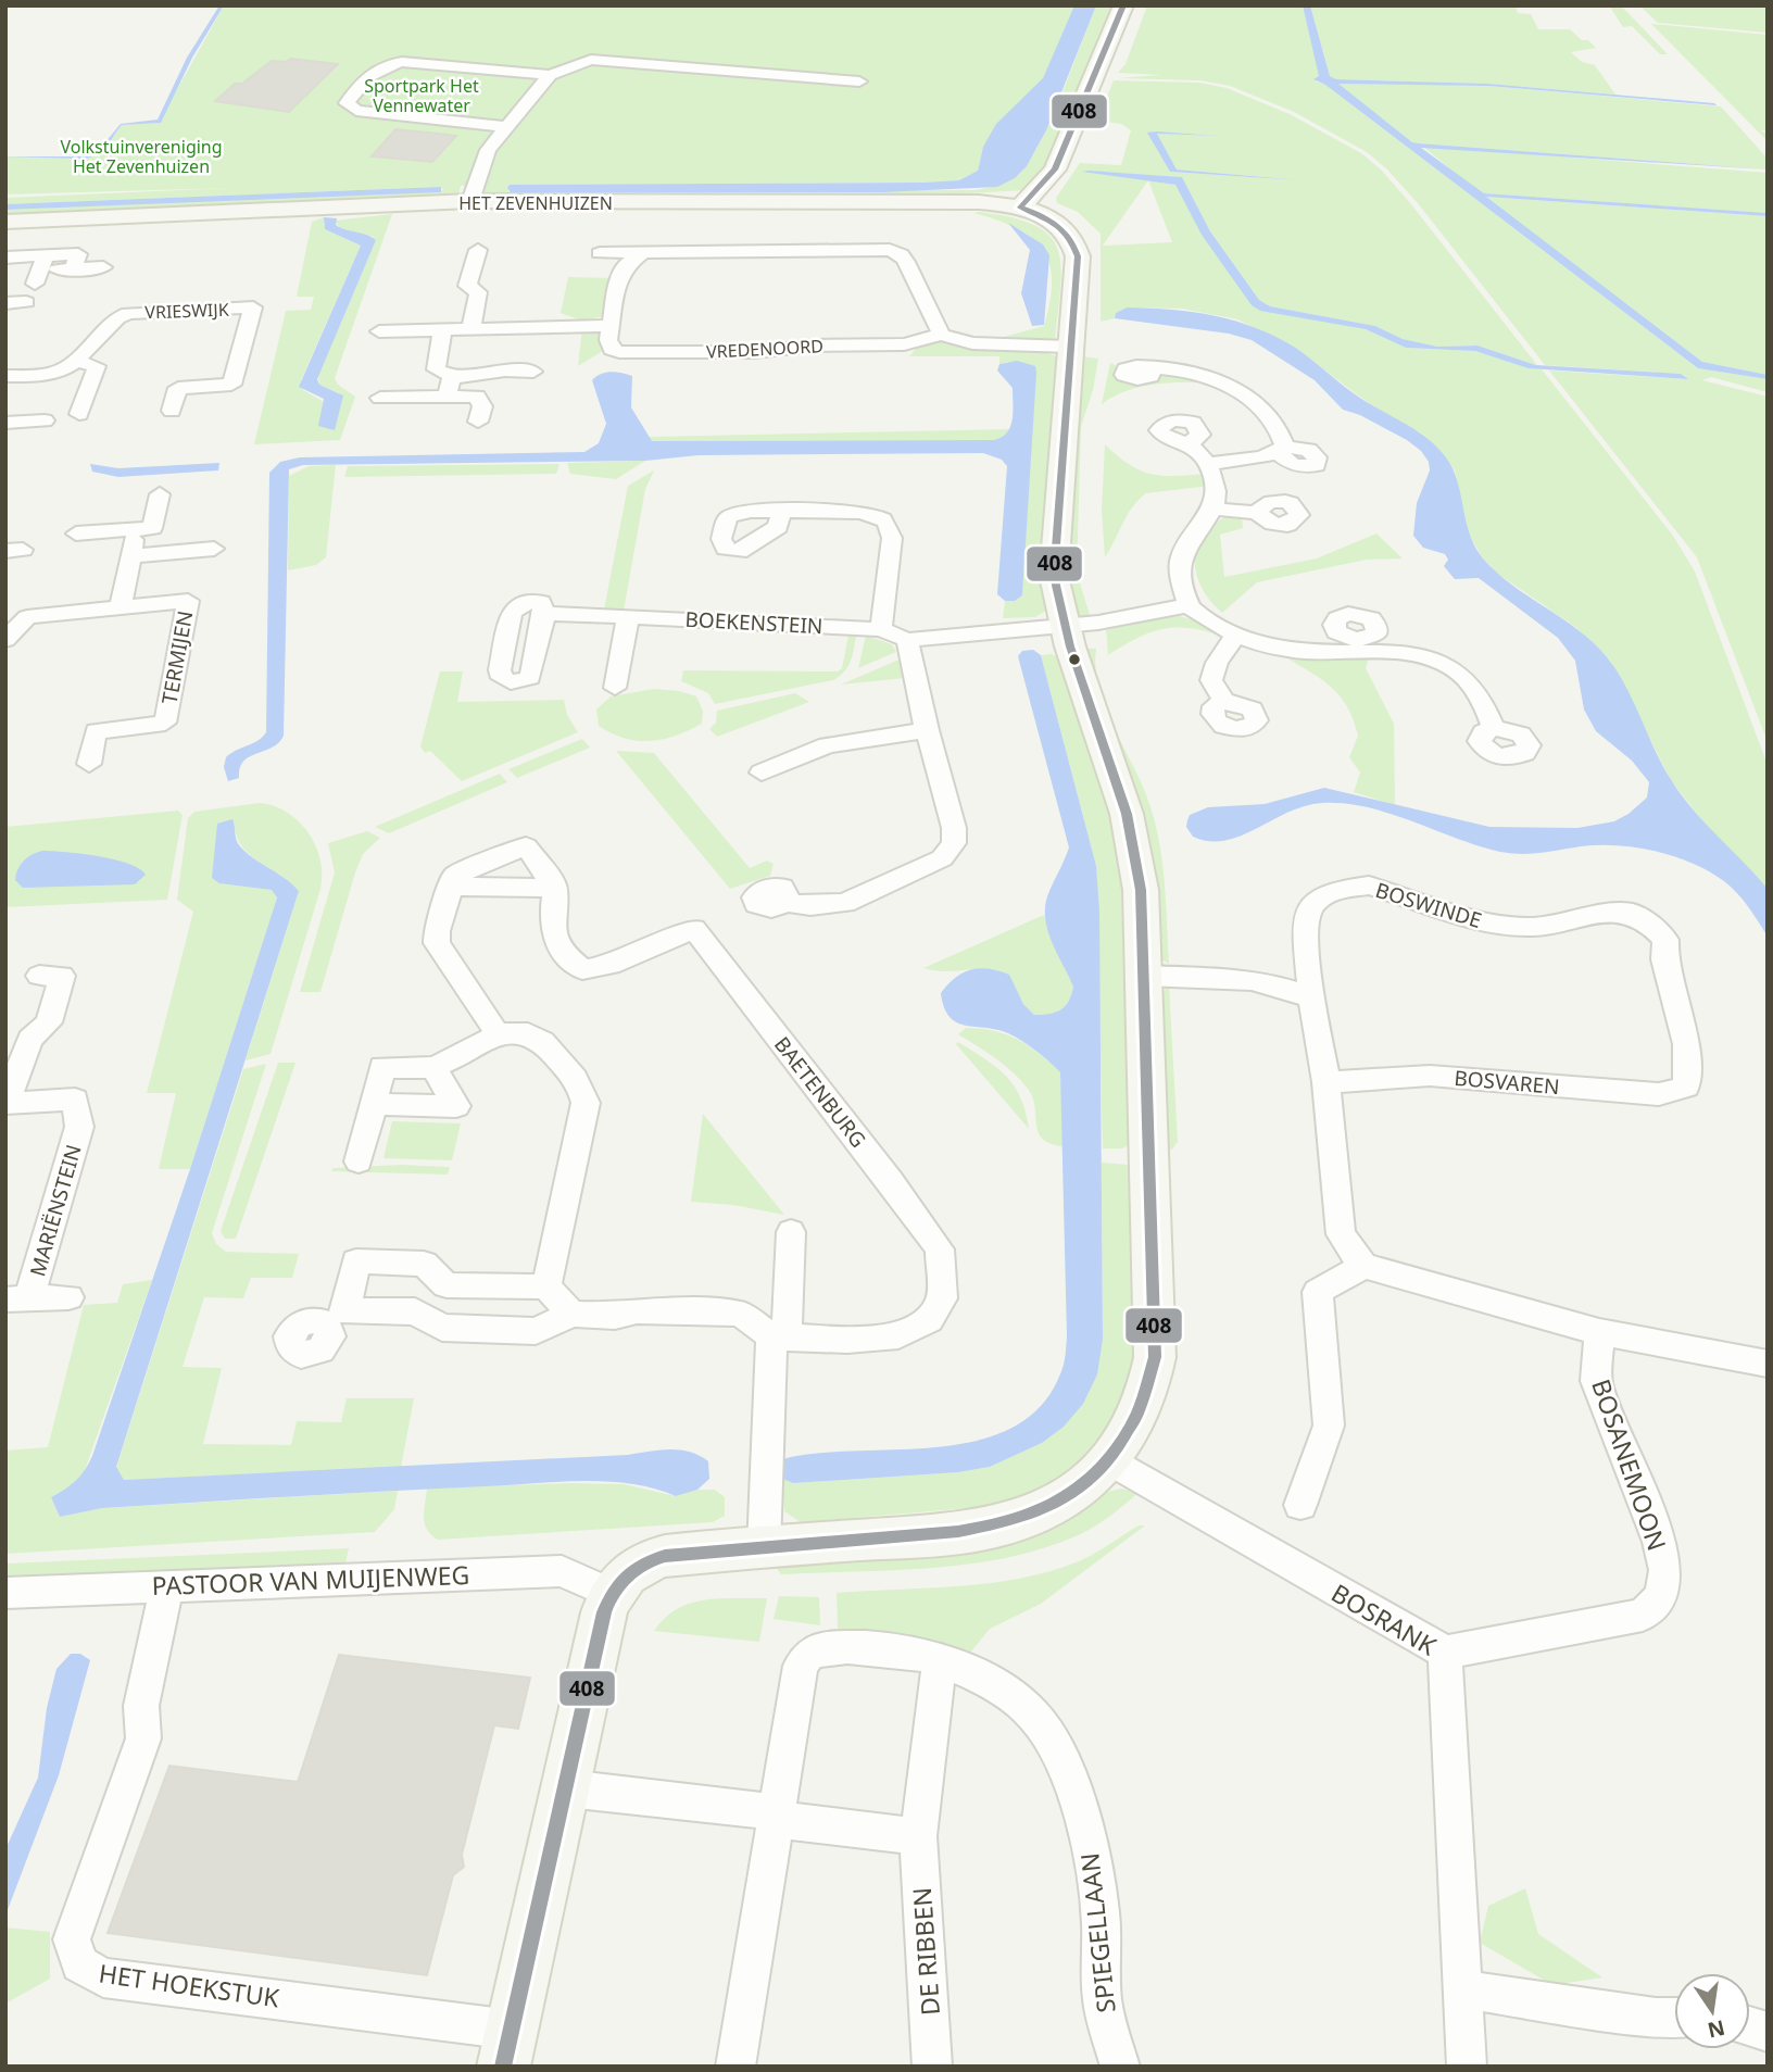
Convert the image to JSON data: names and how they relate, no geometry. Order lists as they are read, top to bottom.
{
  "streets": {
    "street": [
      "HET ZEVENHUIZEN",
      "VRIESWIJK",
      "VREDENOORD",
      "BOEKENSTEIN",
      "TERMIJEN",
      "BOSWINDE",
      "BOSVAREN",
      "BAETENBURG",
      "MARIËNSTEIN",
      "BOSANEMOON",
      "PASTOOR VAN MUIJENWEG",
      "BOSRANK",
      "SPIEGELLAAN",
      "DE RIBBEN",
      "HET HOEKSTUK"
    ]
  },
  "crossings": [
    ["HET ZEVENHUIZEN", "VREDENOORD"],
    ["BOSWINDE", "BOSVAREN"],
    ["BOSANEMOON", "BOSRANK"],
    ["PASTOOR VAN MUIJENWEG", "HET HOEKSTUK"],
    ["SPIEGELLAAN", "DE RIBBEN"]
  ],
  "parks": ["Sportpark Het Vennewater", "Volkstuinvereniging Het Zevenhuizen"],
  "lines": ["transit line 408"],
  "north": "bottom"
}
